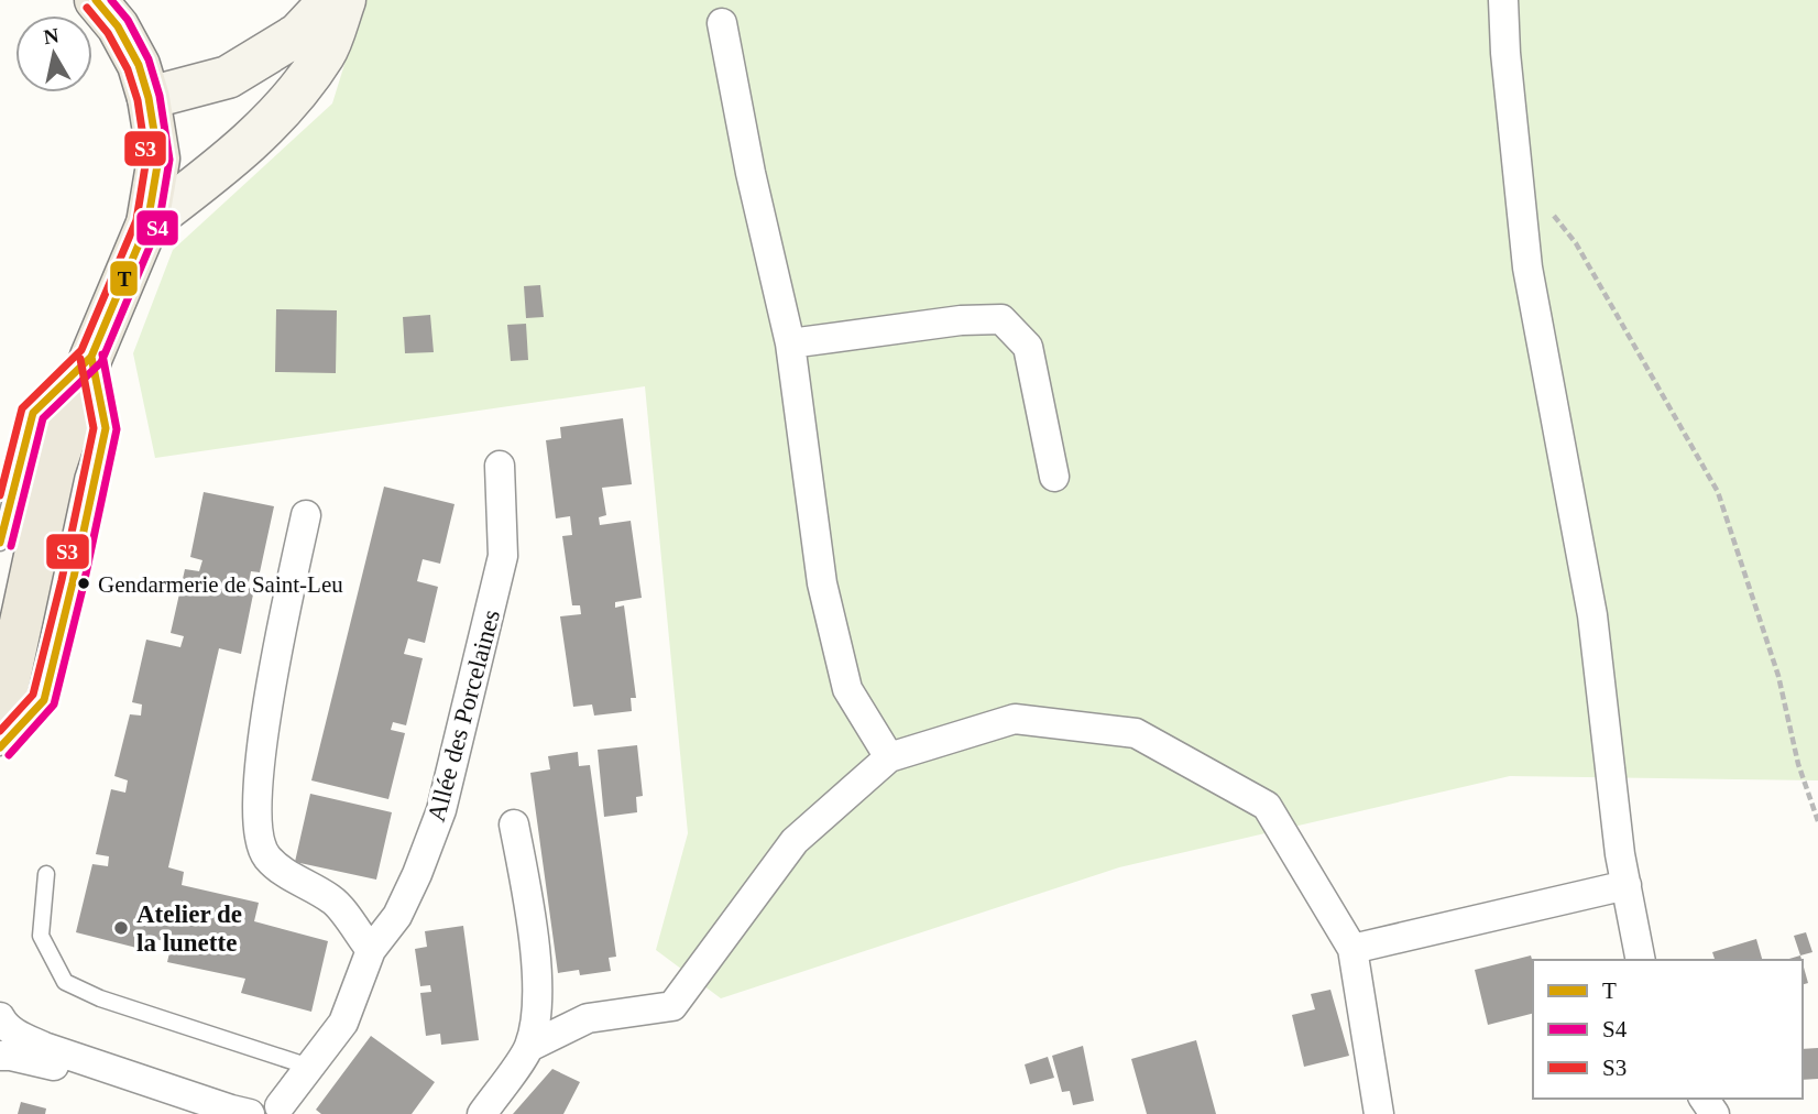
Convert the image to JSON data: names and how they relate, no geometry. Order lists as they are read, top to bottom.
{
  "streets": {
    "street": ["Allée des Porcelaines"]
  },
  "places": ["Gendarmerie de Saint-Leu", "Atelier de la lunette"],
  "lines": ["transit line T", "transit line S4", "transit line S3"],
  "legend": ["T", "S4", "S3"],
  "north": "top"
}
